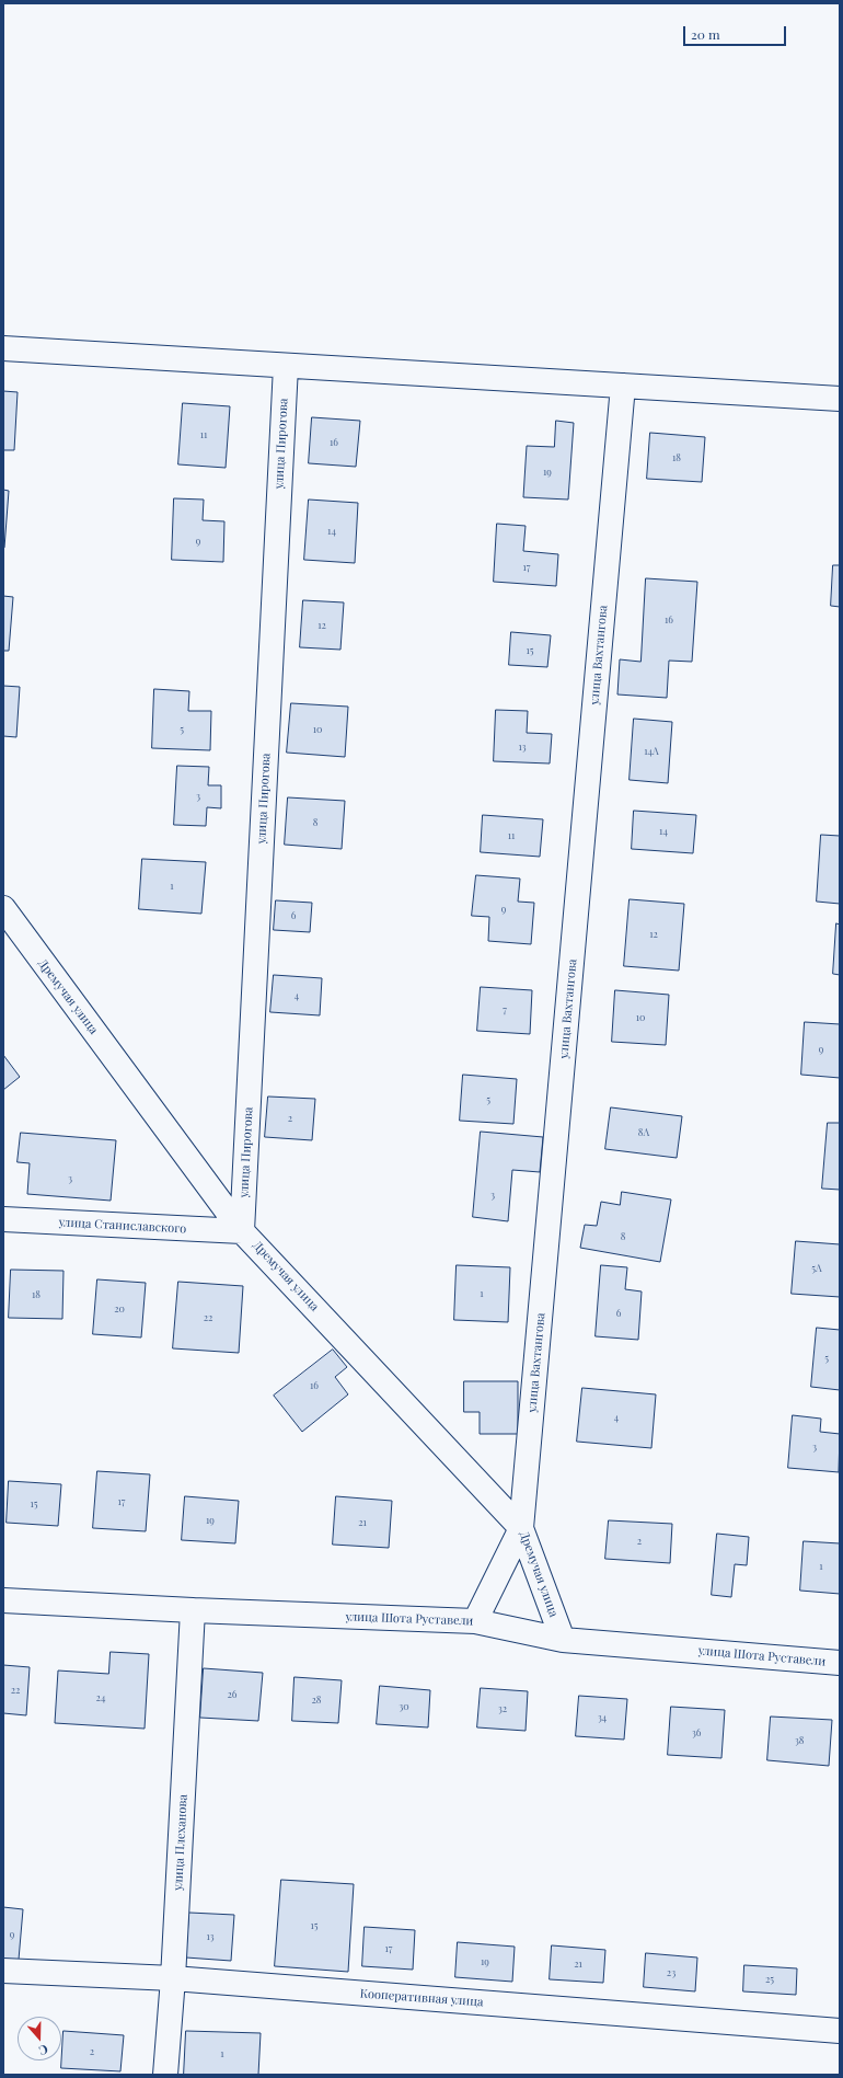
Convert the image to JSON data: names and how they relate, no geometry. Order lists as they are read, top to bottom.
{
  "streets": {
    "street": [
      "улица Пирогова",
      "улица Вахтангова",
      "Дремучая улица",
      "улица Станиславского",
      "улица Шота Руставели",
      "улица Плеханова",
      "Кооперативная улица"
    ]
  },
  "crossings": [
    ["улица Пирогова", "Дремучая улица"],
    ["улица Пирогова", "улица Станиславского"],
    ["улица Вахтангова", "Дремучая улица"],
    ["улица Вахтангова", "улица Шота Руставели"],
    ["Дремучая улица", "улица Станиславского"],
    ["Дремучая улица", "улица Шота Руставели"],
    ["улица Шота Руставели", "улица Плеханова"],
    ["улица Плеханова", "Кооперативная улица"]
  ],
  "house_numbers": [
    "11",
    "16",
    "18",
    "19",
    "14",
    "9",
    "17",
    "16",
    "12",
    "15",
    "5",
    "10",
    "13",
    "14А",
    "3",
    "8",
    "14",
    "11",
    "1",
    "9",
    "6",
    "12",
    "4",
    "7",
    "10",
    "9",
    "5",
    "2",
    "8А",
    "3",
    "3",
    "8",
    "5А",
    "1",
    "18",
    "20",
    "6",
    "22",
    "5",
    "16",
    "4",
    "3",
    "17",
    "15",
    "19",
    "21",
    "2",
    "1",
    "22",
    "26",
    "24",
    "28",
    "30",
    "32",
    "34",
    "36",
    "38",
    "15",
    "9",
    "13",
    "17",
    "19",
    "21",
    "23",
    "25",
    "2",
    "1"
  ],
  "scale_bar": "20 m",
  "north": "bottom"
}
